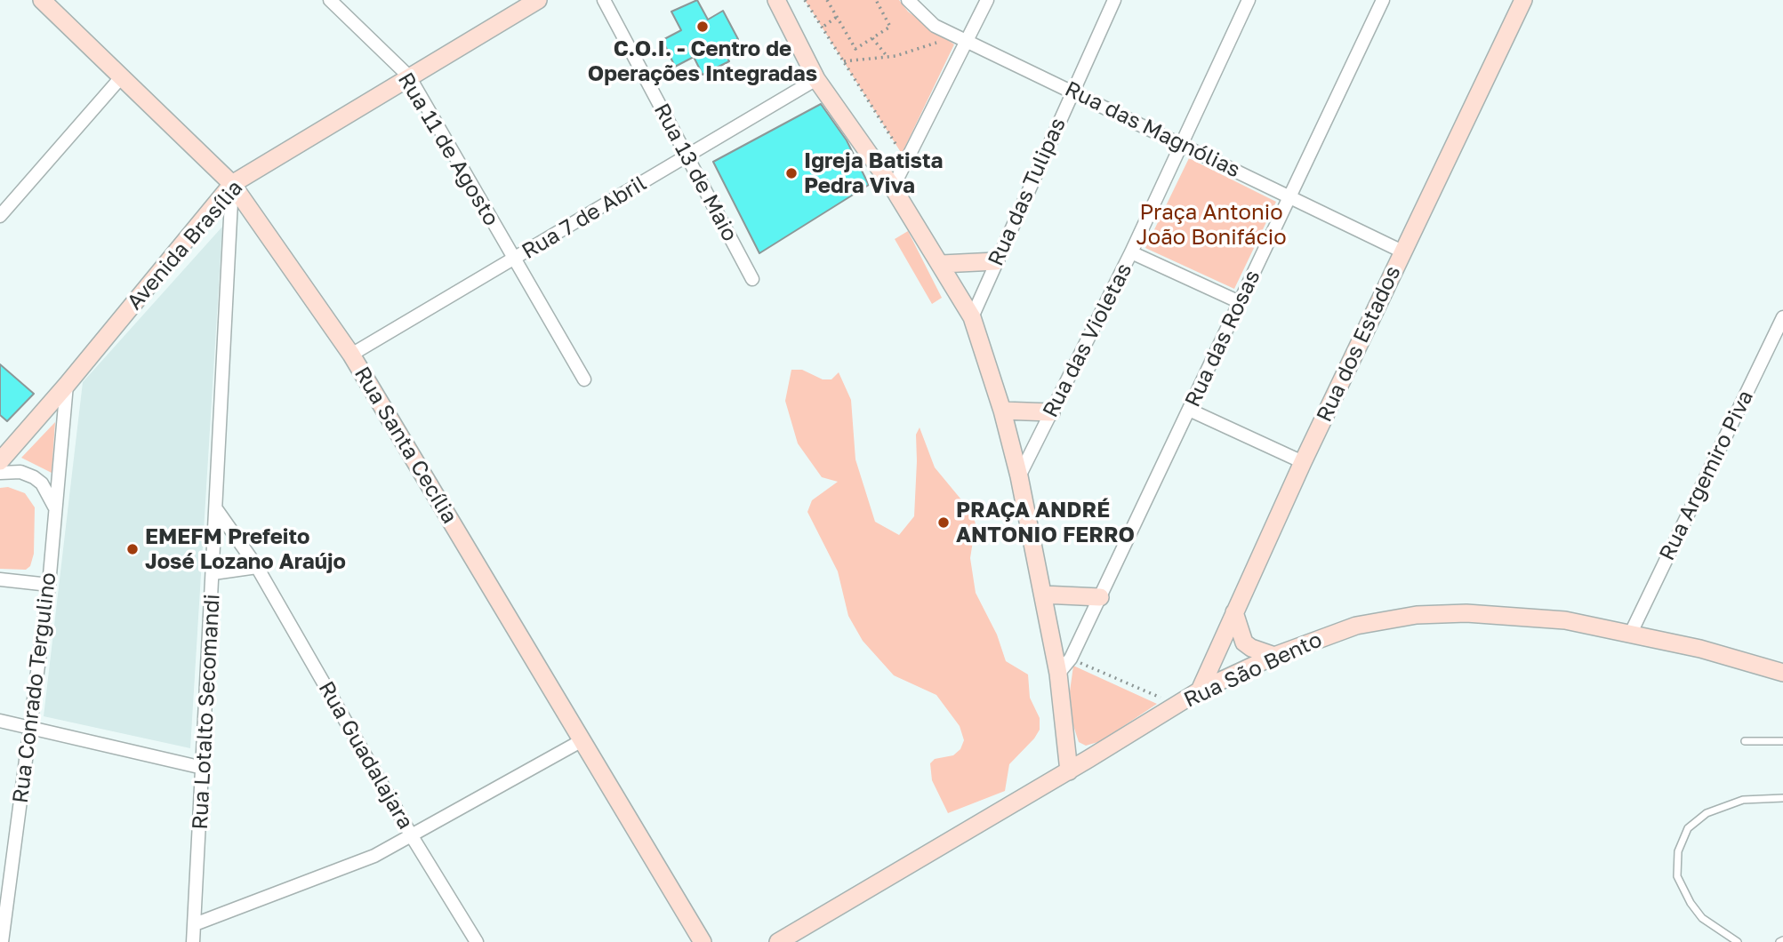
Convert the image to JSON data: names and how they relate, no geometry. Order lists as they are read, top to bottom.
{
  "streets": {
    "street": [
      "Rua das Magnólias",
      "Rua 11 de Agosto",
      "Rua 13 de Maio",
      "Rua das Tulipas",
      "Rua 7 de Abril",
      "Avenida Brasília",
      "Rua das Rosas",
      "Rua das Violetas",
      "Rua dos Estados",
      "Rua Santa Cecília",
      "Rua Argemiro Piva",
      "Rua São Bento",
      "Rua Conrado Tergulino",
      "Rua Lotalto Secomandi",
      "Rua Guadalajara"
    ]
  },
  "crossings": [
    ["Rua das Magnólias", "Rua das Tulipas"],
    ["Rua das Magnólias", "Rua das Rosas"],
    ["Rua das Magnólias", "Rua das Violetas"],
    ["Rua das Magnólias", "Rua dos Estados"],
    ["Rua 11 de Agosto", "Rua 7 de Abril"],
    ["Rua 11 de Agosto", "Avenida Brasília"],
    ["Rua 13 de Maio", "Rua 7 de Abril"],
    ["Rua 7 de Abril", "Rua Santa Cecília"],
    ["Avenida Brasília", "Rua Santa Cecília"],
    ["Avenida Brasília", "Rua Conrado Tergulino"],
    ["Avenida Brasília", "Rua Lotalto Secomandi"],
    ["Rua dos Estados", "Rua São Bento"],
    ["Rua Santa Cecília", "Rua Lotalto Secomandi"],
    ["Rua Argemiro Piva", "Rua São Bento"],
    ["Rua Lotalto Secomandi", "Rua Guadalajara"]
  ],
  "parks": ["Praça Antonio João Bonifácio"],
  "places": [
    "C.O.I. - Centro de Operações Integradas",
    "Igreja Batista Pedra Viva",
    "PRAÇA ANDRÉ ANTONIO FERRO",
    "EMEFM Prefeito José Lozano Araújo"
  ]
}
